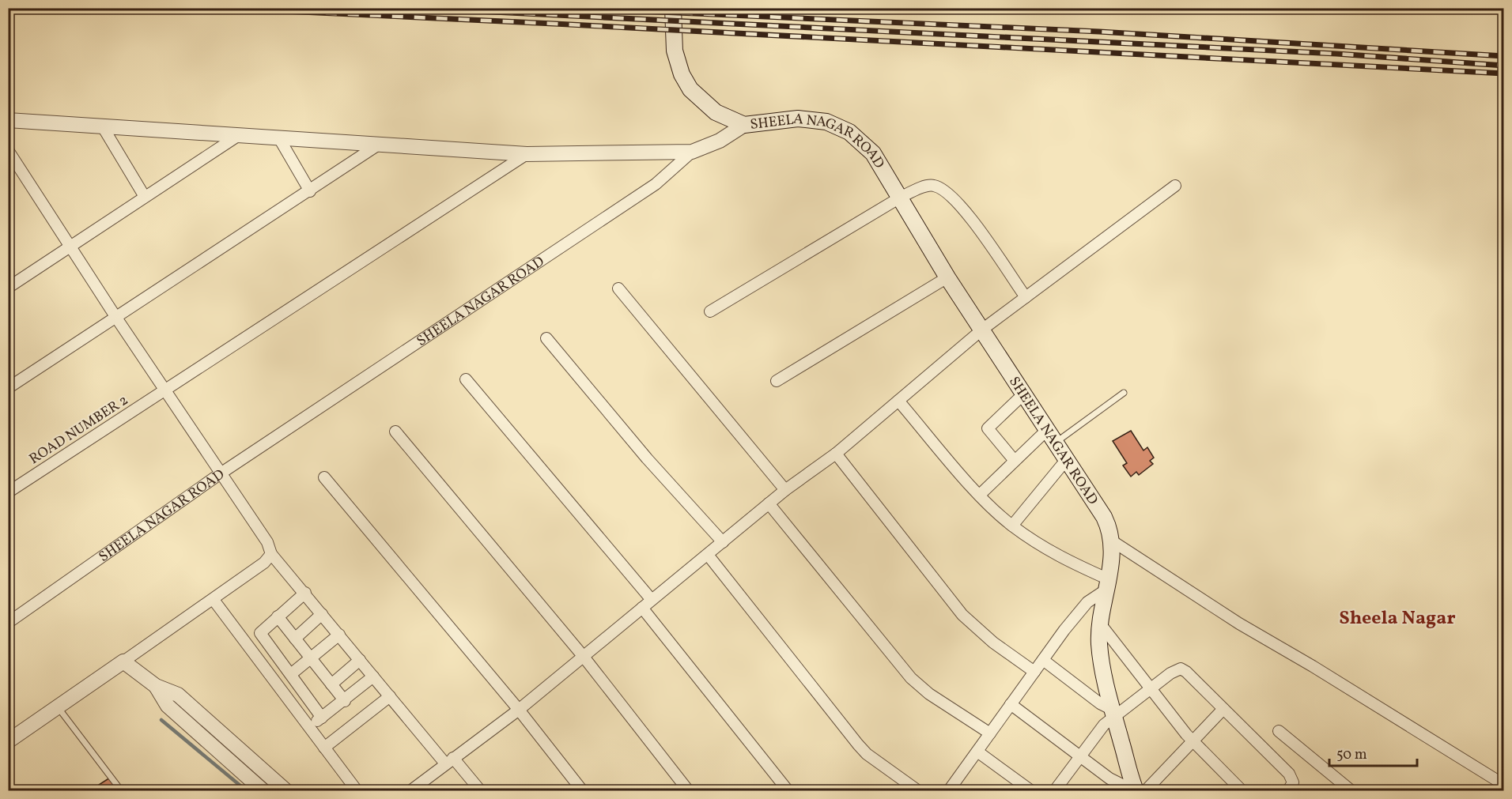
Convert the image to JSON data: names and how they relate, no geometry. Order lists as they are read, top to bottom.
{
  "streets": {
    "main road": ["SHEELA NAGAR ROAD"],
    "street": ["ROAD NUMBER 2"]
  },
  "districts": ["Sheela Nagar"],
  "scale_bar": "50 m"
}
